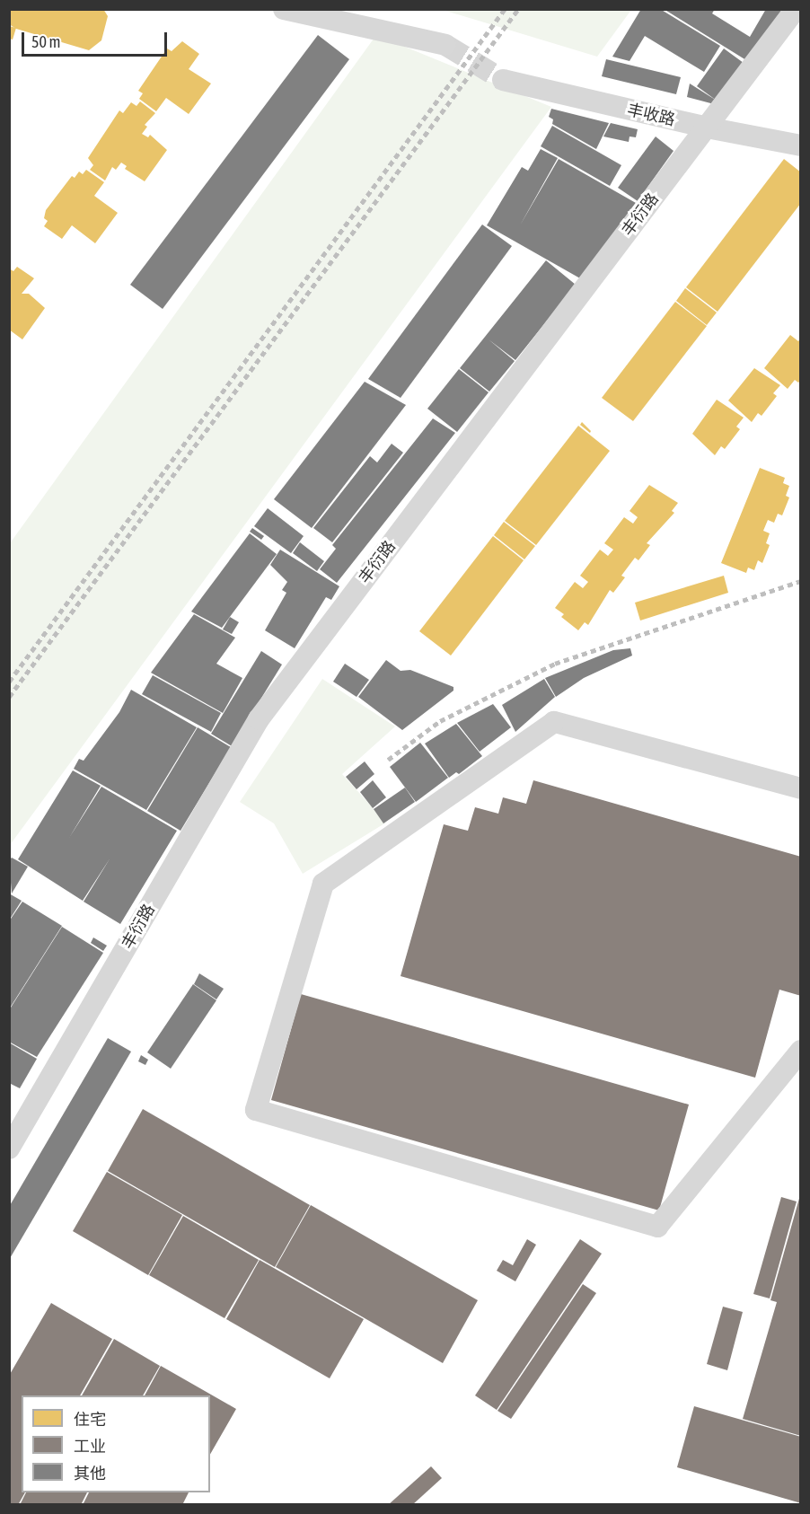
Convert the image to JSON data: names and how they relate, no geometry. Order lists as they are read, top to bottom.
{
  "streets": {
    "street": ["丰收路", "丰衍路"]
  },
  "crossings": [
    ["丰收路", "丰衍路"]
  ],
  "legend": ["住宅", "工业", "其他"],
  "scale_bar": "50 m"
}
